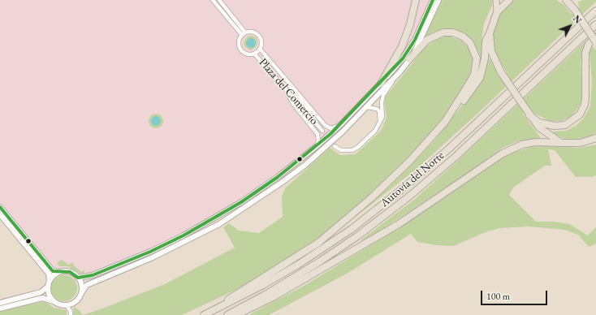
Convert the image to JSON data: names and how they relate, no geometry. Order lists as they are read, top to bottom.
{
  "streets": {
    "highway": ["Autovía del Norte"],
    "street": ["Plaza del Comercio"]
  },
  "scale_bar": "100 m",
  "north": "top right"
}
